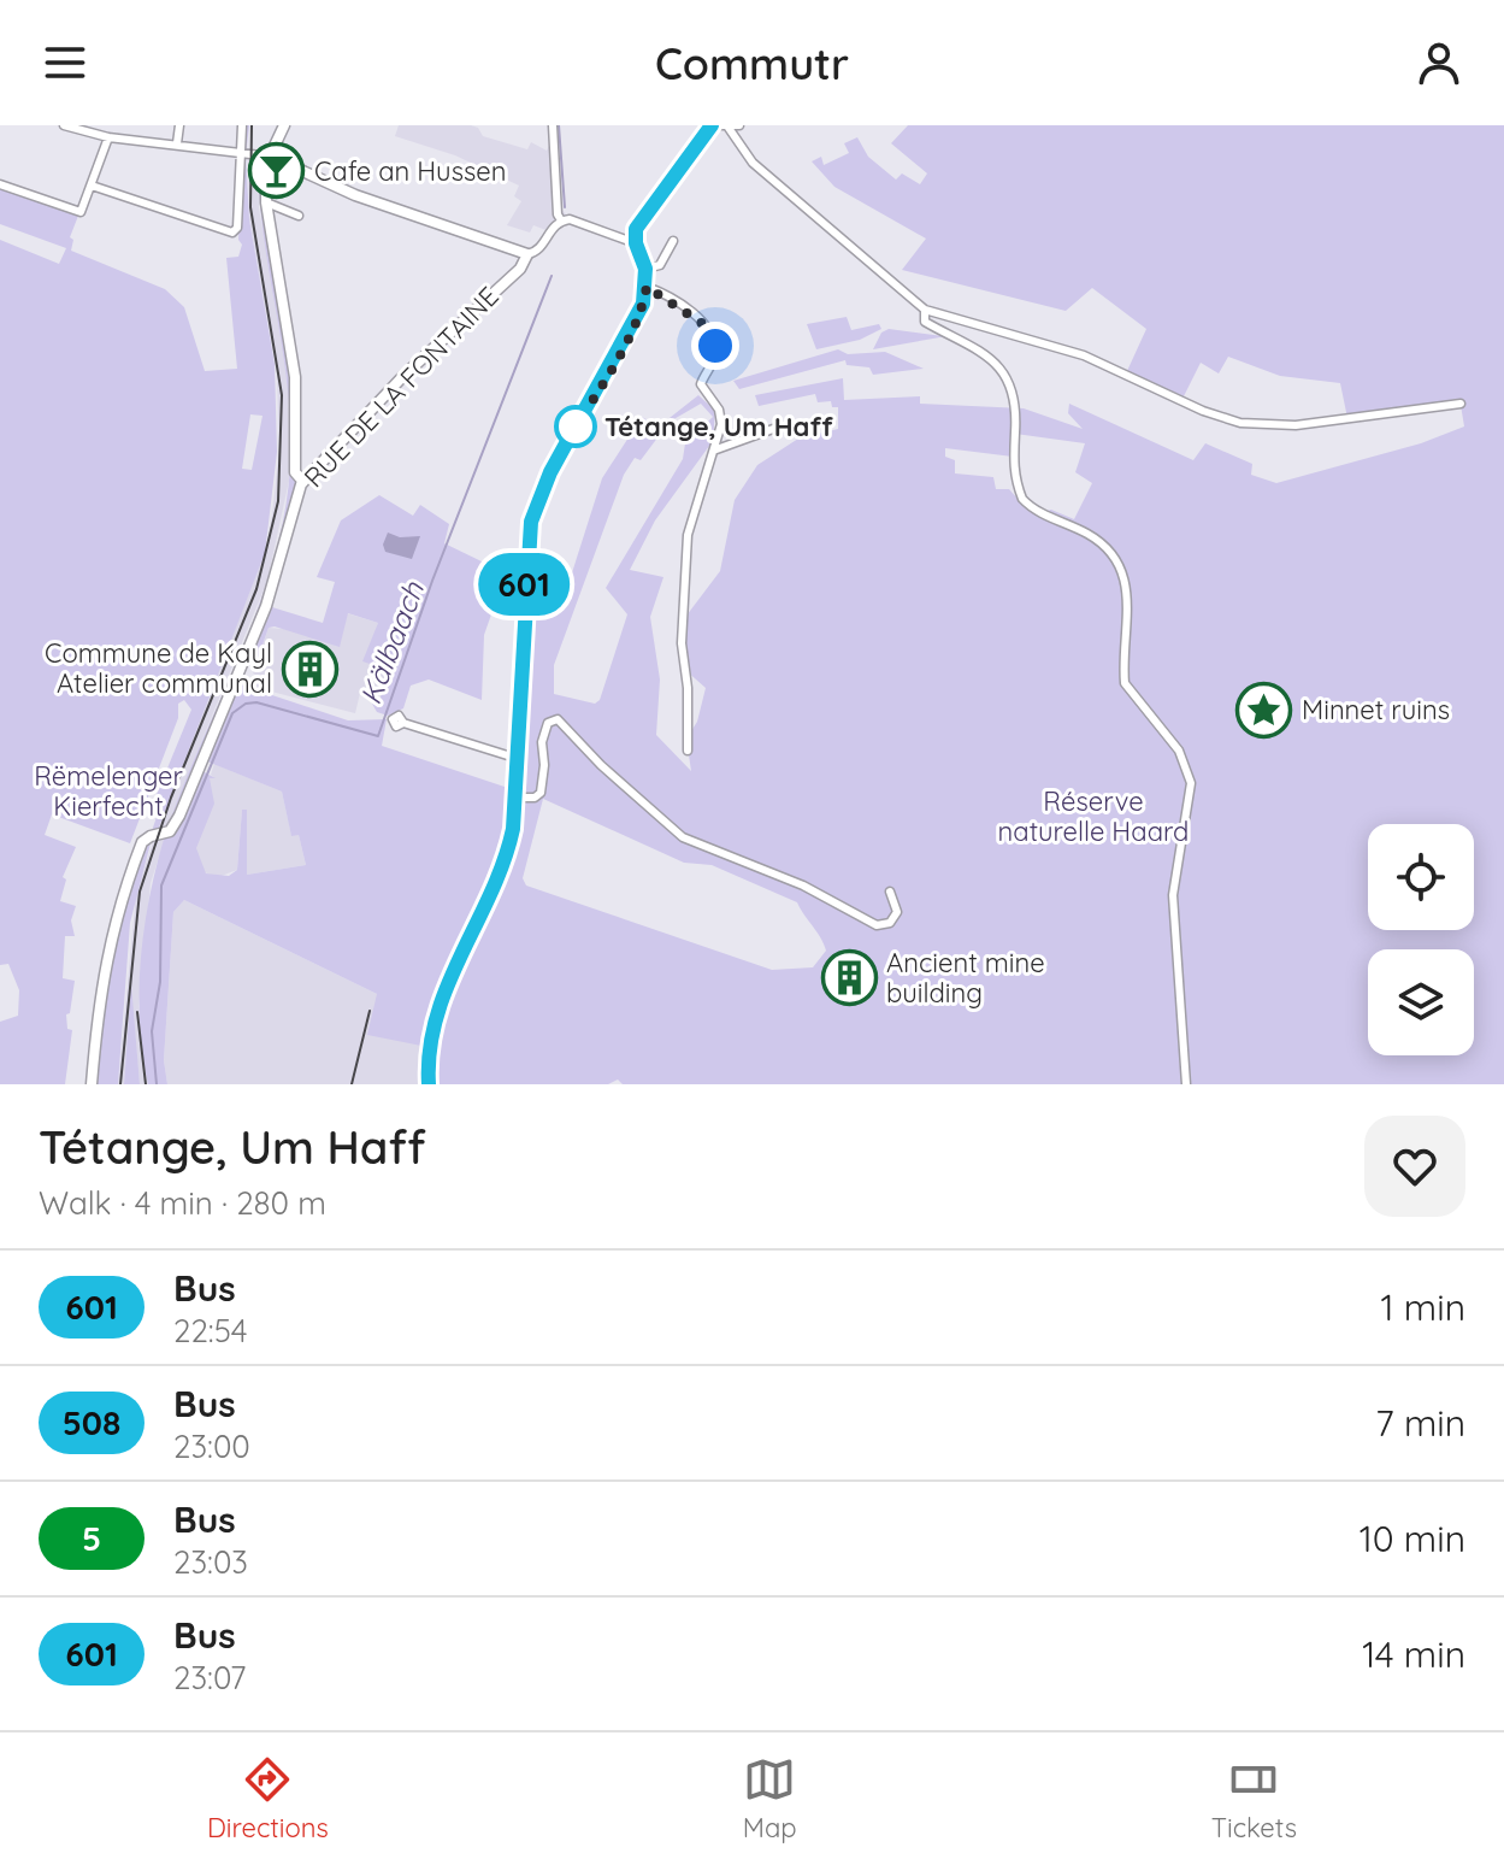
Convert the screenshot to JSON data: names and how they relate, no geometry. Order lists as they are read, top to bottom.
{
  "streets": {
    "main road": ["RUE DE LA FONTAINE"]
  },
  "water": ["Kälbaach"],
  "parks": ["Rëmelenger Kierfecht", "Réserve naturelle Haard"],
  "places": {
    "bar": ["Cafe an Hussen"],
    "other": ["Tétange, Um Haff"],
    "building": ["Commune de Kayl Atelier communal", "Ancient mine building"],
    "place": ["Minnet ruins"]
  },
  "lines": ["bus line 601"],
  "page": {
    "header": "Commutr",
    "on_map": "601",
    "heading": ["Tétange, Um Haff", "Walk · 4 min · 280 m"],
    "list": [
      {
        "mark": "601",
        "name": "Bus",
        "note": "22:54",
        "value": "1 min"
      },
      {
        "mark": "508",
        "name": "Bus",
        "note": "23:00",
        "value": "7 min"
      },
      {
        "mark": "5",
        "name": "Bus",
        "note": "23:03",
        "value": "10 min"
      },
      {
        "mark": "601",
        "name": "Bus",
        "note": "23:07",
        "value": "14 min"
      }
    ],
    "tabs": ["Directions", "Map", "Tickets"]
  }
}
